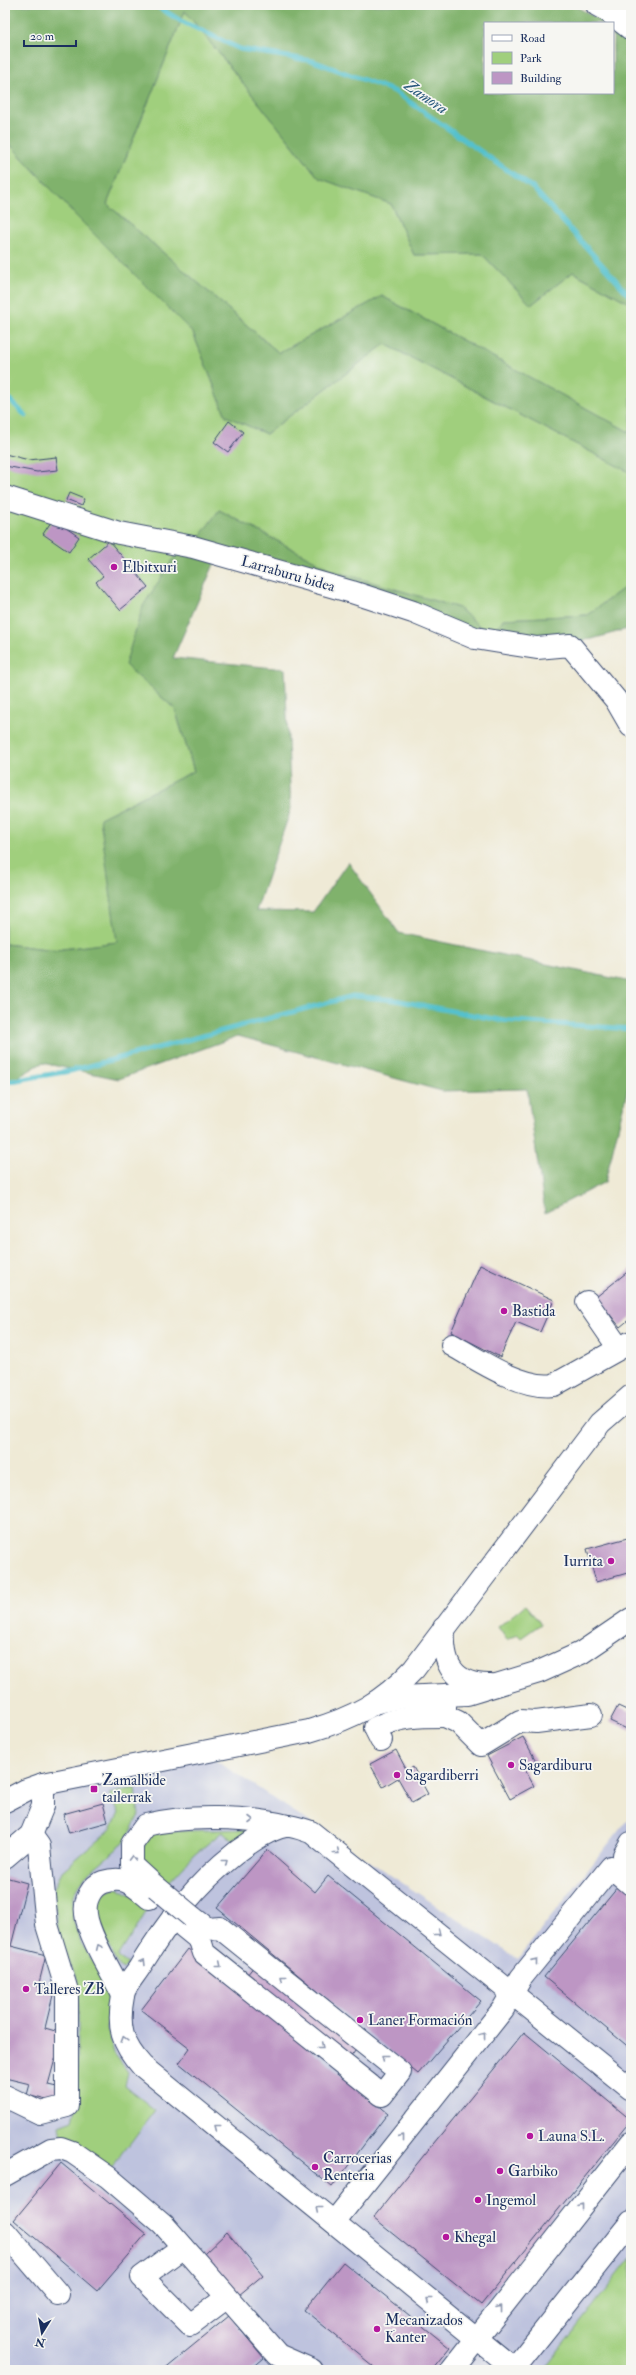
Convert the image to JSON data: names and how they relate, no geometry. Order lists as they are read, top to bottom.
{
  "streets": {
    "street": ["Larraburu bidea"]
  },
  "water": ["Zamora"],
  "places": {
    "other": [
      "Elbitxuri",
      "Bastida",
      "Iurrita",
      "Sagardiburu",
      "Sagardiberri",
      "Talleres ZB",
      "Laner Formación",
      "Launa S.L.",
      "Carrocerias Renteria",
      "Garbiko",
      "Ingemol",
      "Khegal",
      "Mecanizados Kanter"
    ],
    "transit": ["Zamalbide tailerrak"]
  },
  "legend": ["Road", "Park", "Building"],
  "scale_bar": "20 m",
  "north": "bottom"
}
